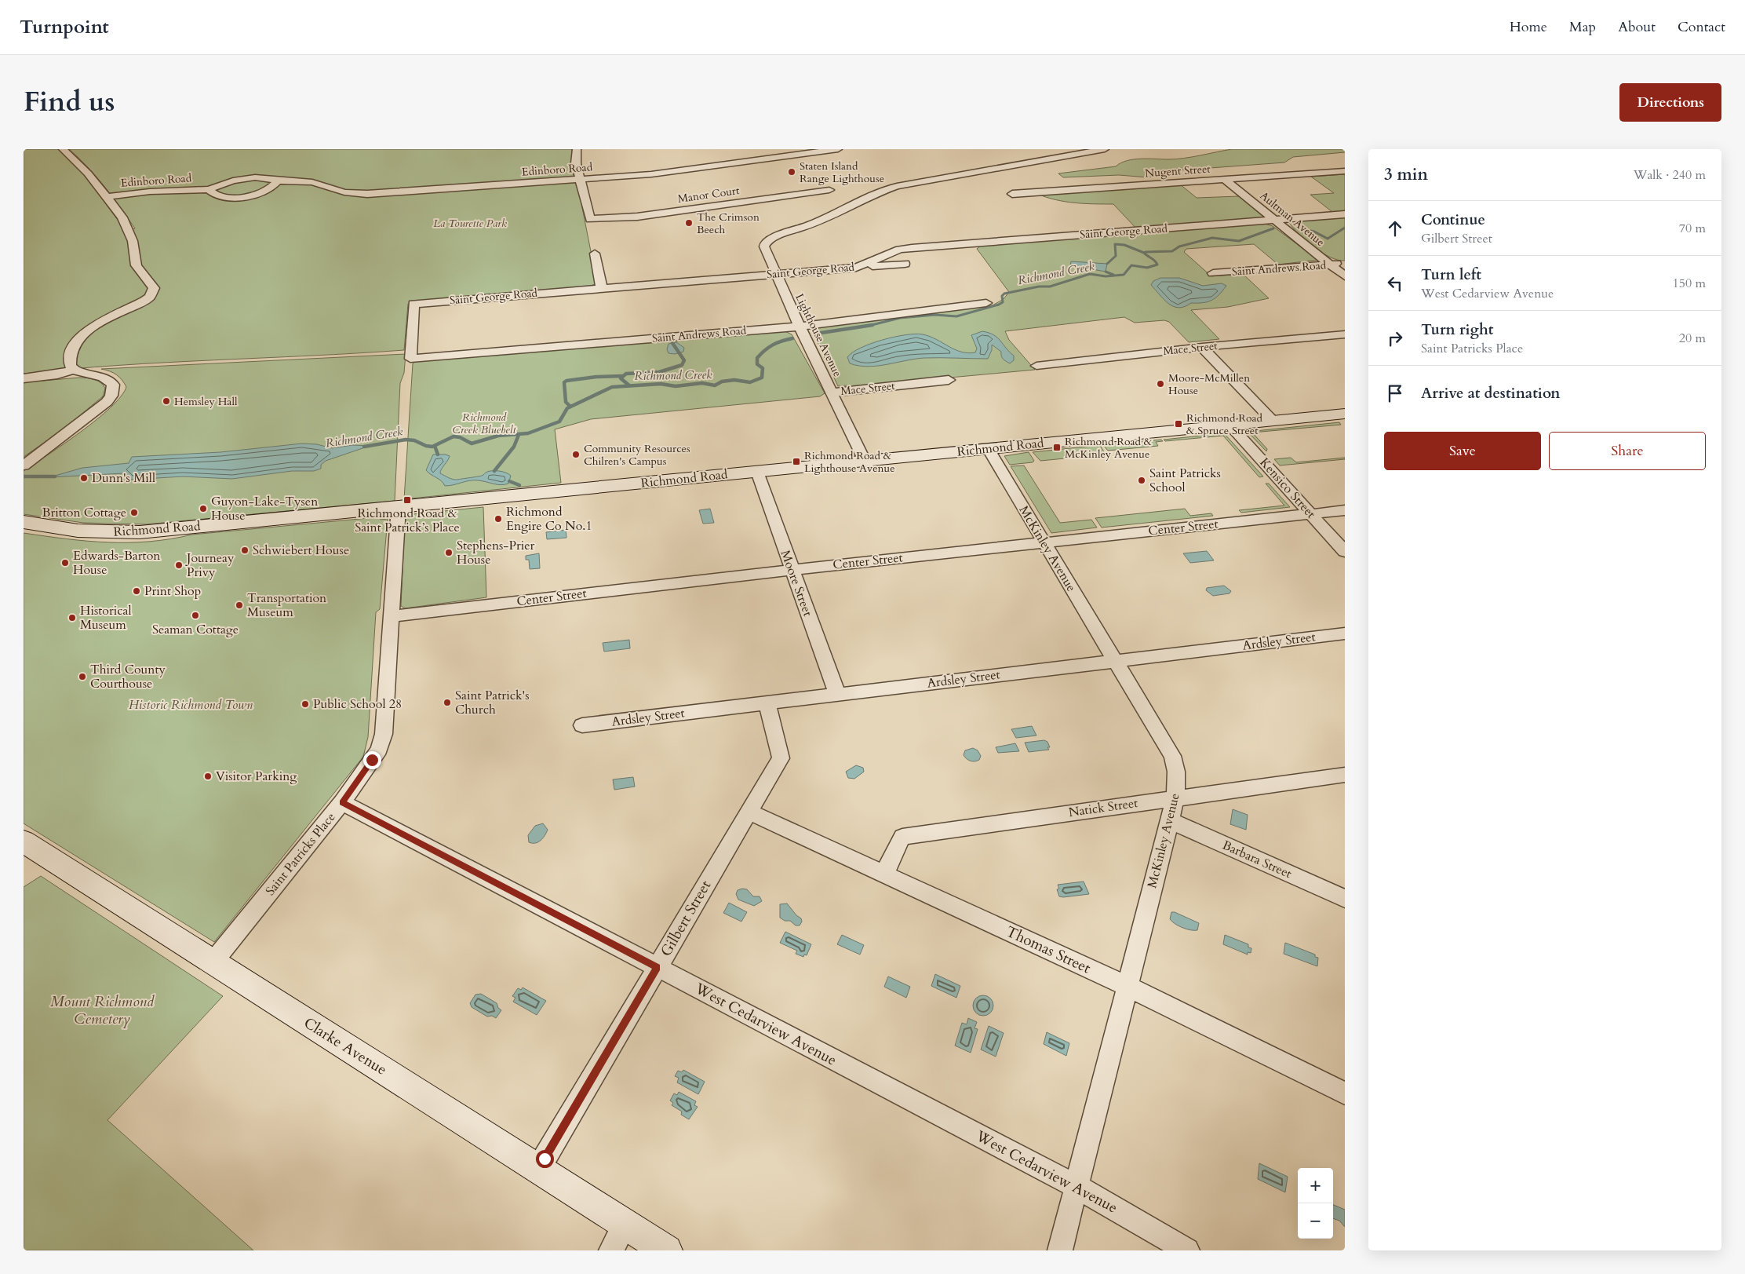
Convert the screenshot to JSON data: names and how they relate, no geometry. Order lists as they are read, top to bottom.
{
  "streets": {
    "street": [
      "Edinboro Road",
      "Nugent Street",
      "Manor Court",
      "Aultman Avenue",
      "Saint George Road",
      "Saint Andrews Road",
      "Lighthouse Avenue",
      "Mace Street",
      "Richmond Road",
      "Kensico Street",
      "Center Street",
      "McKinley Avenue",
      "Moore Street",
      "Ardsley Street",
      "Natick Street",
      "Saint Patricks Place",
      "Barbara Street",
      "Gilbert Street",
      "Thomas Street",
      "West Cedarview Avenue",
      "Clarke Avenue"
    ]
  },
  "crossings": [
    ["Edinboro Road", "Manor Court"],
    ["Nugent Street", "Aultman Avenue"],
    ["Aultman Avenue", "Saint George Road"],
    ["Aultman Avenue", "Saint Andrews Road"],
    ["Saint George Road", "Saint Andrews Road"],
    ["Saint George Road", "Lighthouse Avenue"],
    ["Saint Andrews Road", "Lighthouse Avenue"],
    ["Lighthouse Avenue", "Mace Street"],
    ["Lighthouse Avenue", "Richmond Road"],
    ["Richmond Road", "Kensico Street"],
    ["Richmond Road", "McKinley Avenue"],
    ["Richmond Road", "Moore Street"],
    ["Richmond Road", "Saint Patricks Place"],
    ["Kensico Street", "Center Street"],
    ["Center Street", "McKinley Avenue"],
    ["Center Street", "Moore Street"],
    ["Center Street", "Saint Patricks Place"],
    ["McKinley Avenue", "Ardsley Street"],
    ["McKinley Avenue", "Natick Street"],
    ["McKinley Avenue", "Barbara Street"],
    ["McKinley Avenue", "Thomas Street"],
    ["McKinley Avenue", "West Cedarview Avenue"],
    ["Moore Street", "Ardsley Street"],
    ["Ardsley Street", "Gilbert Street"],
    ["Natick Street", "Thomas Street"],
    ["Saint Patricks Place", "West Cedarview Avenue"],
    ["Saint Patricks Place", "Clarke Avenue"],
    ["Gilbert Street", "Thomas Street"],
    ["Gilbert Street", "West Cedarview Avenue"],
    ["Gilbert Street", "Clarke Avenue"]
  ],
  "water": ["Richmond Creek"],
  "parks": [
    "La Tourette Park",
    "Richmond Creek Bluebelt",
    "Historic Richmond Town",
    "Mount Richmond Cemetery"
  ],
  "places": {
    "other": [
      "Staten Island Range Lighthouse",
      "The Crimson Beech",
      "Moore-McMillen House",
      "Hemsley Hall",
      "Community Resources Chilren's Campus",
      "Dunn's Mill",
      "Saint Patricks School",
      "Guyon-Lake-Tysen House",
      "Britton Cottage",
      "Richmond Engire Co No.1",
      "Schwiebert House",
      "Stephens-Prier House",
      "Edwards-Barton House",
      "Journeay Privy",
      "Print Shop",
      "Transportation Museum",
      "Seaman Cottage",
      "Historical Museum",
      "Third County Courthouse",
      "Saint Patrick's Church",
      "Public School 28",
      "Visitor Parking"
    ],
    "transit": [
      "Richmond Road & Spruce Street",
      "Richmond Road & McKinley Avenue",
      "Richmond Road & Lighthouse Avenue",
      "Richmond Road & Saint Patrick’s Place"
    ]
  },
  "page": {
    "header": "Turnpoint",
    "nav": [
      "Home",
      "Map",
      "About",
      "Contact"
    ],
    "title": "Find us",
    "buttons": [
      "Directions",
      ["Save", "Share"]
    ],
    "heading": ["3 min", "Walk · 240 m"],
    "list": [
      ["Continue", "Gilbert Street", "70 m"],
      ["Turn left", "West Cedarview Avenue", "150 m"],
      ["Turn right", "Saint Patricks Place", "20 m"],
      "Arrive at destination"
    ],
    "map_buttons": ["+", "−"]
  }
}
